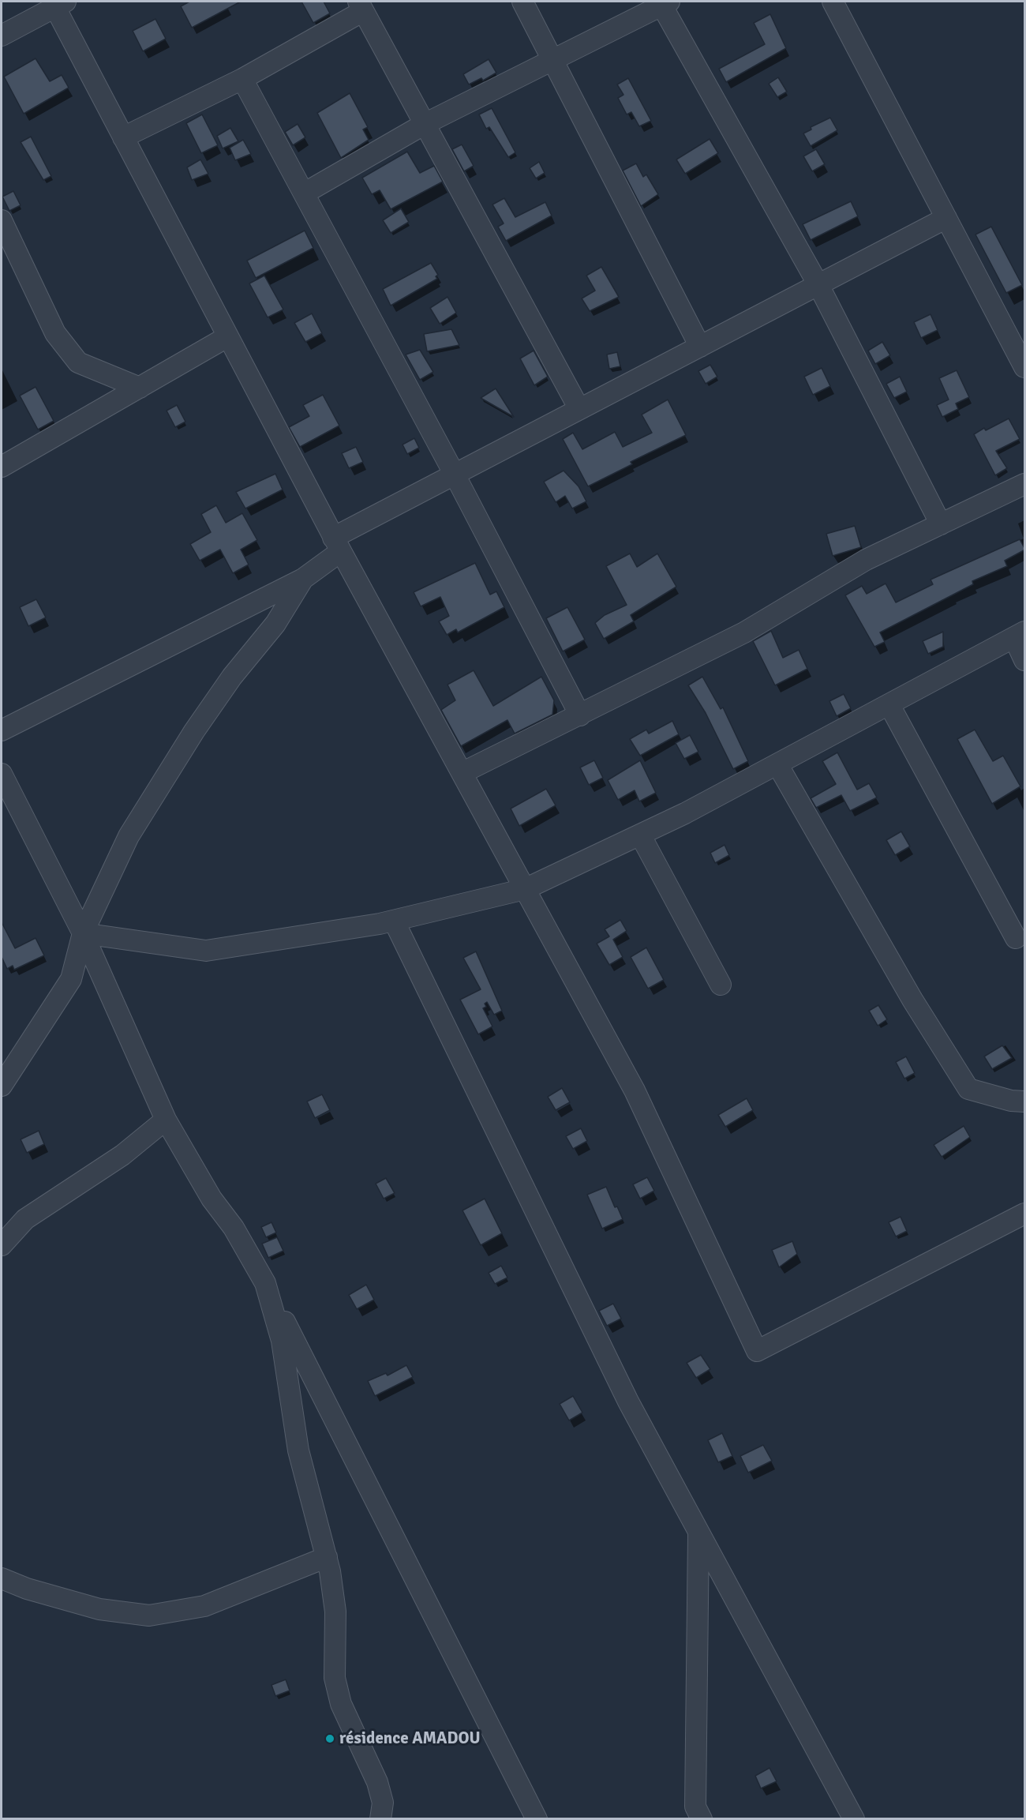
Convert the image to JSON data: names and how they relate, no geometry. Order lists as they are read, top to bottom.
{
  "places": ["résidence AMADOU"]
}
